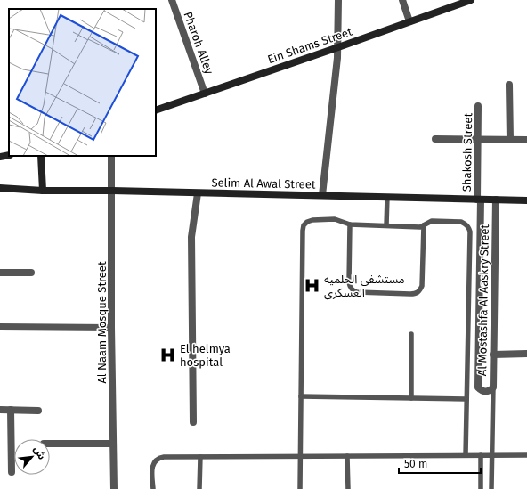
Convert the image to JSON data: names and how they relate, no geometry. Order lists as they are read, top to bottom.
{
  "streets": {
    "street": [
      "Pharoh Alley",
      "Ein Shams Street",
      "Shakosh Street",
      "Selim Al Awal Street",
      "Al Mostashfa Al Aaskry Street",
      "Al Naam Mosque Street"
    ]
  },
  "crossings": [
    ["Pharoh Alley", "Ein Shams Street"],
    ["Shakosh Street", "Selim Al Awal Street"],
    ["Shakosh Street", "Al Mostashfa Al Aaskry Street"],
    ["Selim Al Awal Street", "Al Mostashfa Al Aaskry Street"],
    ["Selim Al Awal Street", "Al Naam Mosque Street"]
  ],
  "places": {
    "hospital": ["مستشفى الحلميه العسكرى", "El helmya hospital"]
  },
  "scale_bar": "50 m",
  "north": "top right"
}
